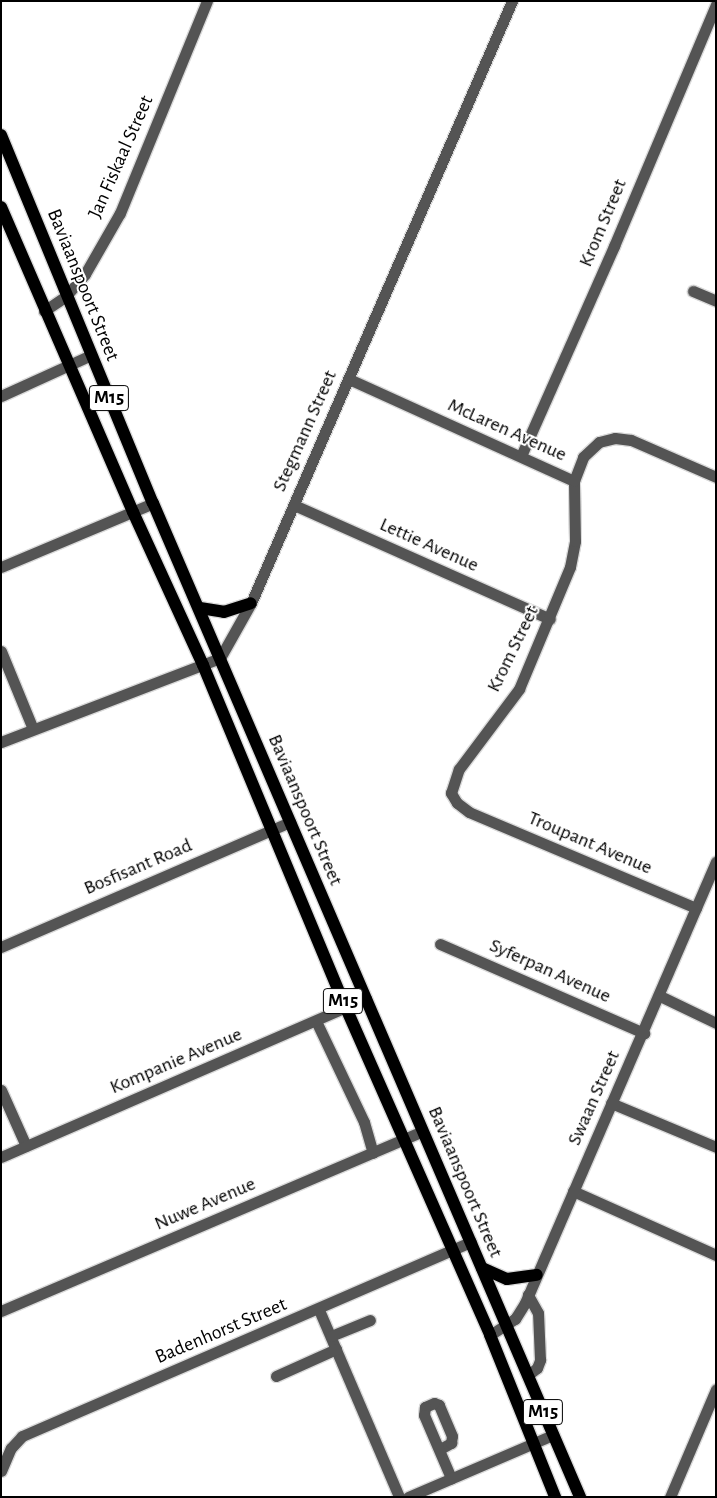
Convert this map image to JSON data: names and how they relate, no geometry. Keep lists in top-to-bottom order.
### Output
{
  "streets": {
    "main road": ["Baviaanspoort Street", "M15"],
    "street": [
      "Jan Fiskaal Street",
      "Krom Street",
      "McLaren Avenue",
      "Stegmann Street",
      "Lettie Avenue",
      "Troupant Avenue",
      "Bosfisant Road",
      "Syferpan Avenue",
      "Kompanie Avenue",
      "Swaan Street",
      "Nuwe Avenue",
      "Badenhorst Street"
    ]
  },
  "crossings": [
    ["Jan Fiskaal Street", "Baviaanspoort Street"],
    ["Krom Street", "McLaren Avenue"],
    ["Krom Street", "Lettie Avenue"],
    ["Krom Street", "Troupant Avenue"],
    ["Baviaanspoort Street", "Stegmann Street"],
    ["Baviaanspoort Street", "Bosfisant Road"],
    ["Baviaanspoort Street", "Kompanie Avenue"],
    ["Baviaanspoort Street", "Swaan Street"],
    ["Baviaanspoort Street", "Nuwe Avenue"],
    ["Baviaanspoort Street", "Badenhorst Street"],
    ["McLaren Avenue", "Stegmann Street"],
    ["Stegmann Street", "Lettie Avenue"],
    ["Troupant Avenue", "Swaan Street"],
    ["Syferpan Avenue", "Swaan Street"]
  ]
}
